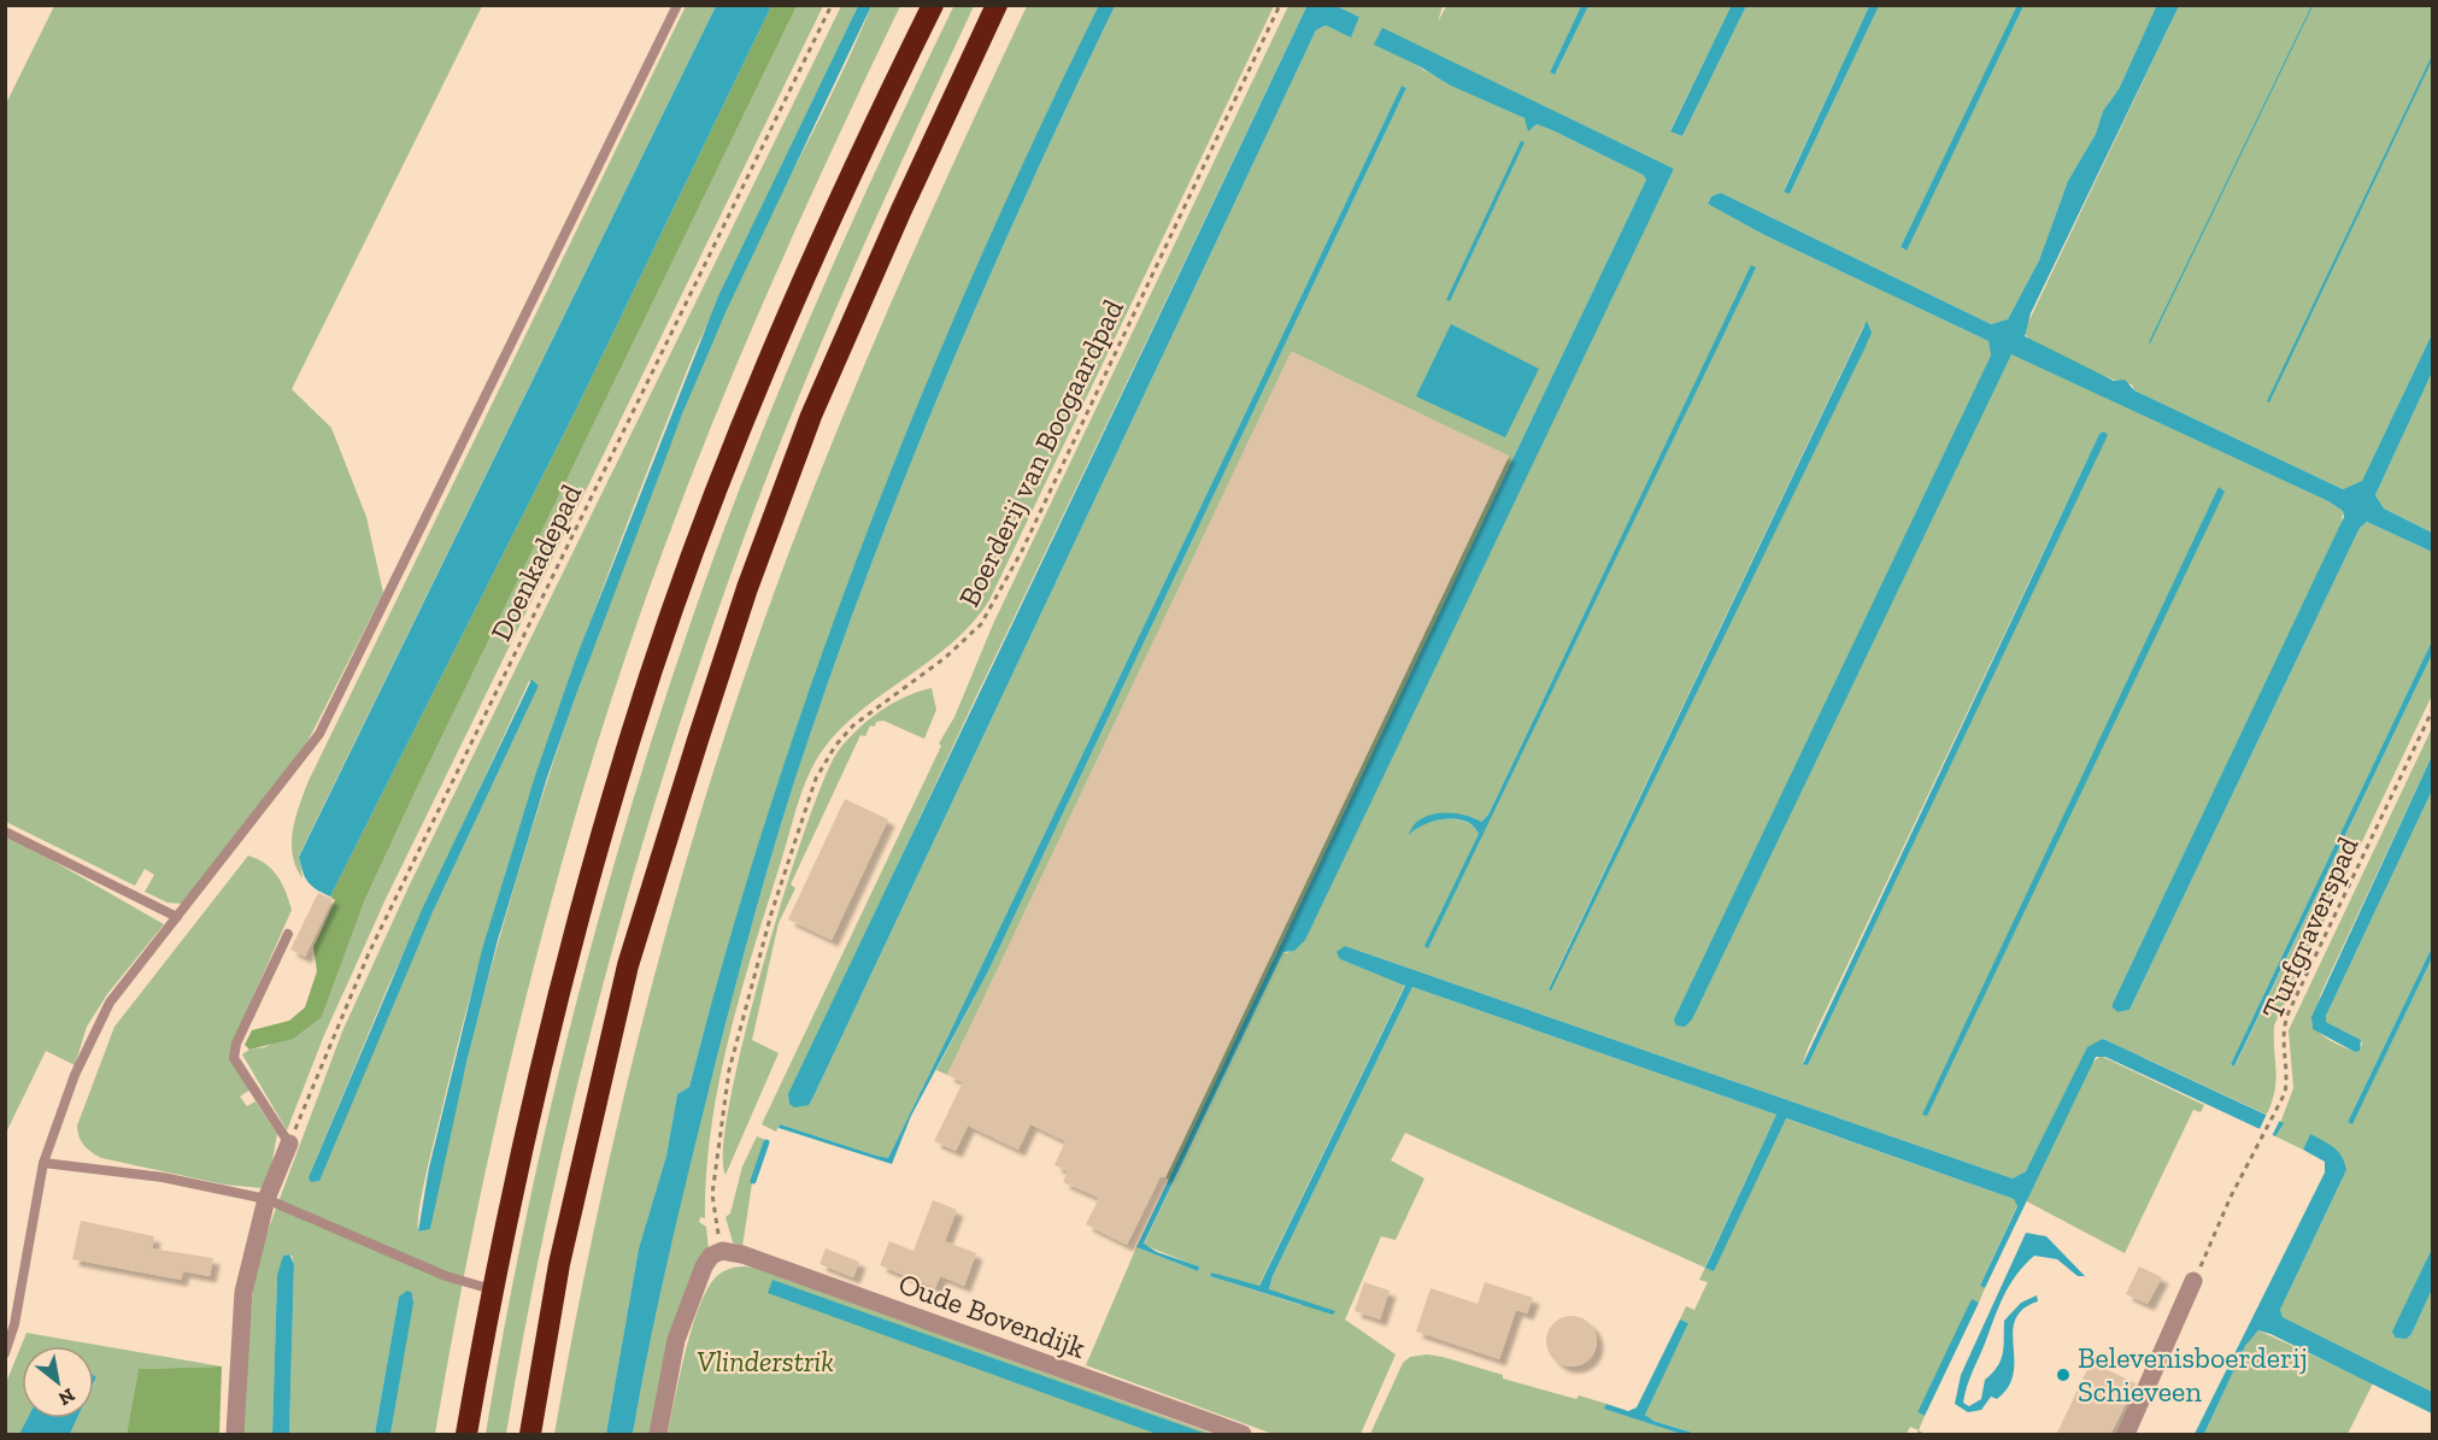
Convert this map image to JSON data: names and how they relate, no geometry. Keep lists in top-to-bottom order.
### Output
{
  "streets": {
    "street": ["Oude Bovendijk"],
    "path": ["Boerderij van Boogaardpad", "Doenkadepad", "Turfgraverspad"]
  },
  "crossings": [
    ["Boerderij van Boogaardpad", "Oude Bovendijk"]
  ],
  "parks": ["Vlinderstrik"],
  "places": ["Belevenisboerderij Schieveen"],
  "north": "bottom right"
}
